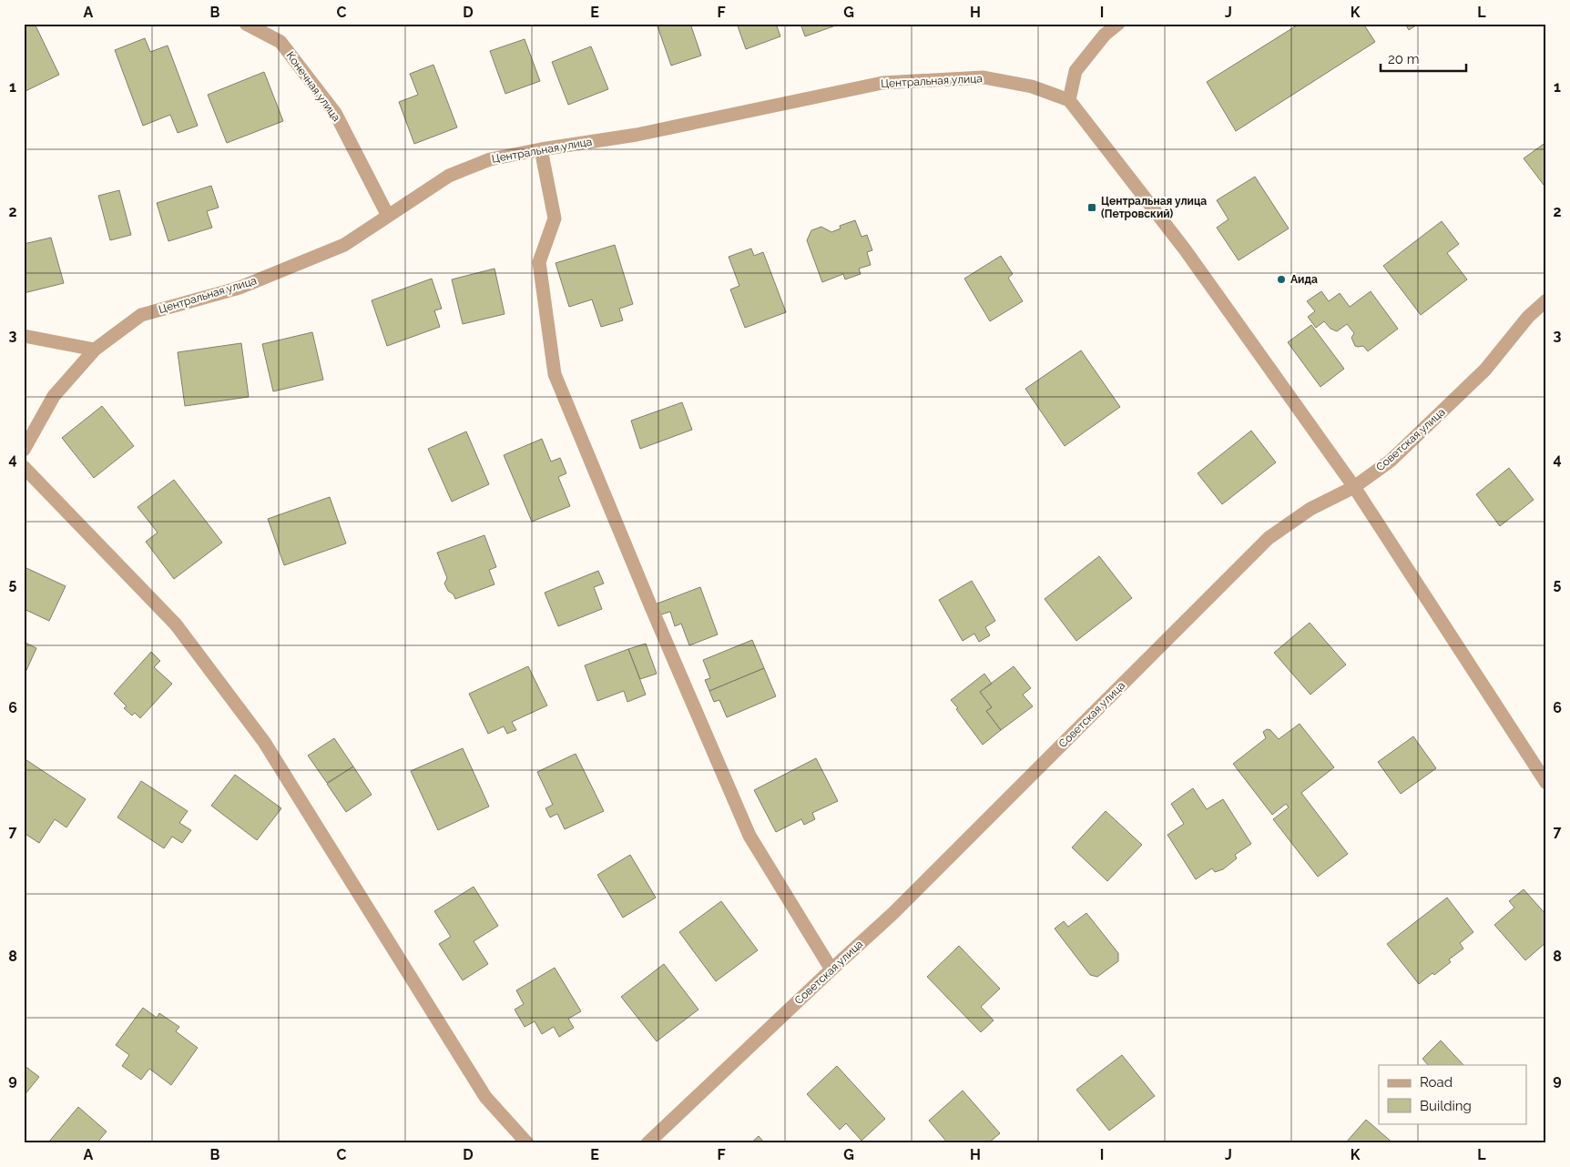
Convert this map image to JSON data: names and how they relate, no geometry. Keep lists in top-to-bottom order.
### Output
{
  "streets": {
    "street": ["Центральная улица", "Конечная улица", "Советская улица"]
  },
  "crossings": [
    ["Центральная улица", "Конечная улица"]
  ],
  "places": {
    "transit": ["Центральная улица (Петровский)"],
    "other": ["Аида"]
  },
  "legend": ["Road", "Building"],
  "scale_bar": "20 m",
  "grid": {
    "columns": [
      "A",
      "B",
      "C",
      "D",
      "E",
      "F",
      "G",
      "H",
      "I",
      "J",
      "K",
      "L"
    ],
    "rows": [
      "1",
      "2",
      "3",
      "4",
      "5",
      "6",
      "7",
      "8",
      "9"
    ]
  }
}
